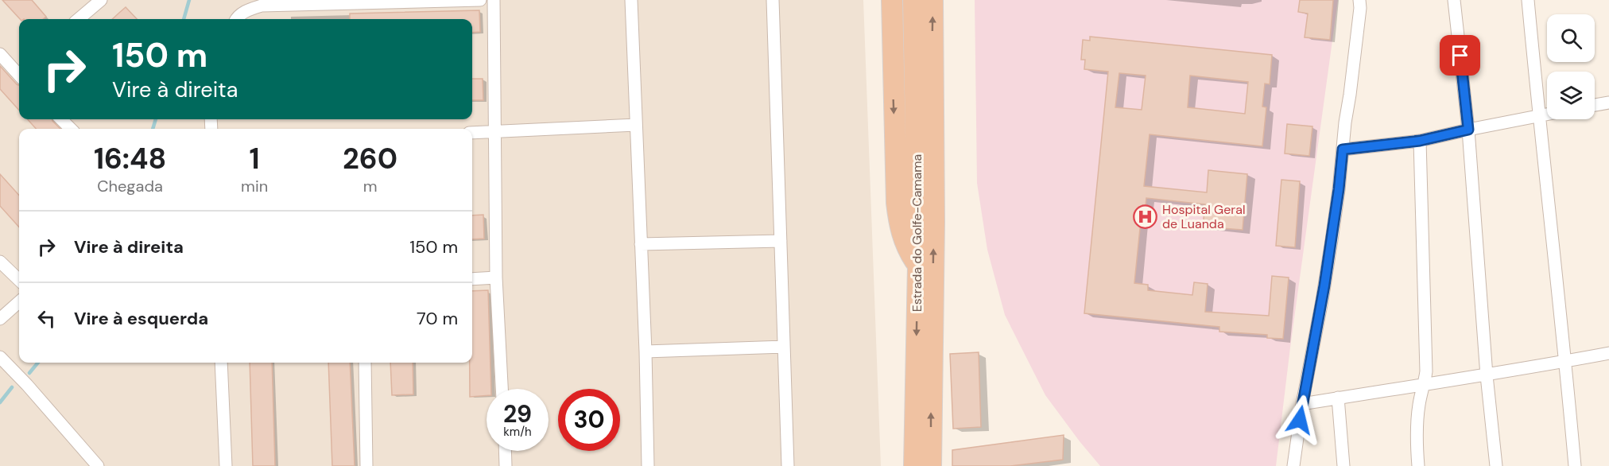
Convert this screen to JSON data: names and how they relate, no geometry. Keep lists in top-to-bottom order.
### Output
{
  "streets": {
    "highway": ["Estrada do Golfe-Camama"]
  },
  "places": {
    "hospital": ["Hospital Geral de Luanda"]
  },
  "page": {
    "turn": ["150 m", "Vire à direita"],
    "eta": [
      "16:48",
      "Chegada",
      "1",
      "min",
      "260",
      "m"
    ],
    "list": [
      {
        "name": "Vire à direita",
        "value": "150 m"
      },
      {
        "name": "Vire à esquerda",
        "value": "70 m"
      }
    ],
    "speed": "29 km/h",
    "limit": "30"
  }
}
